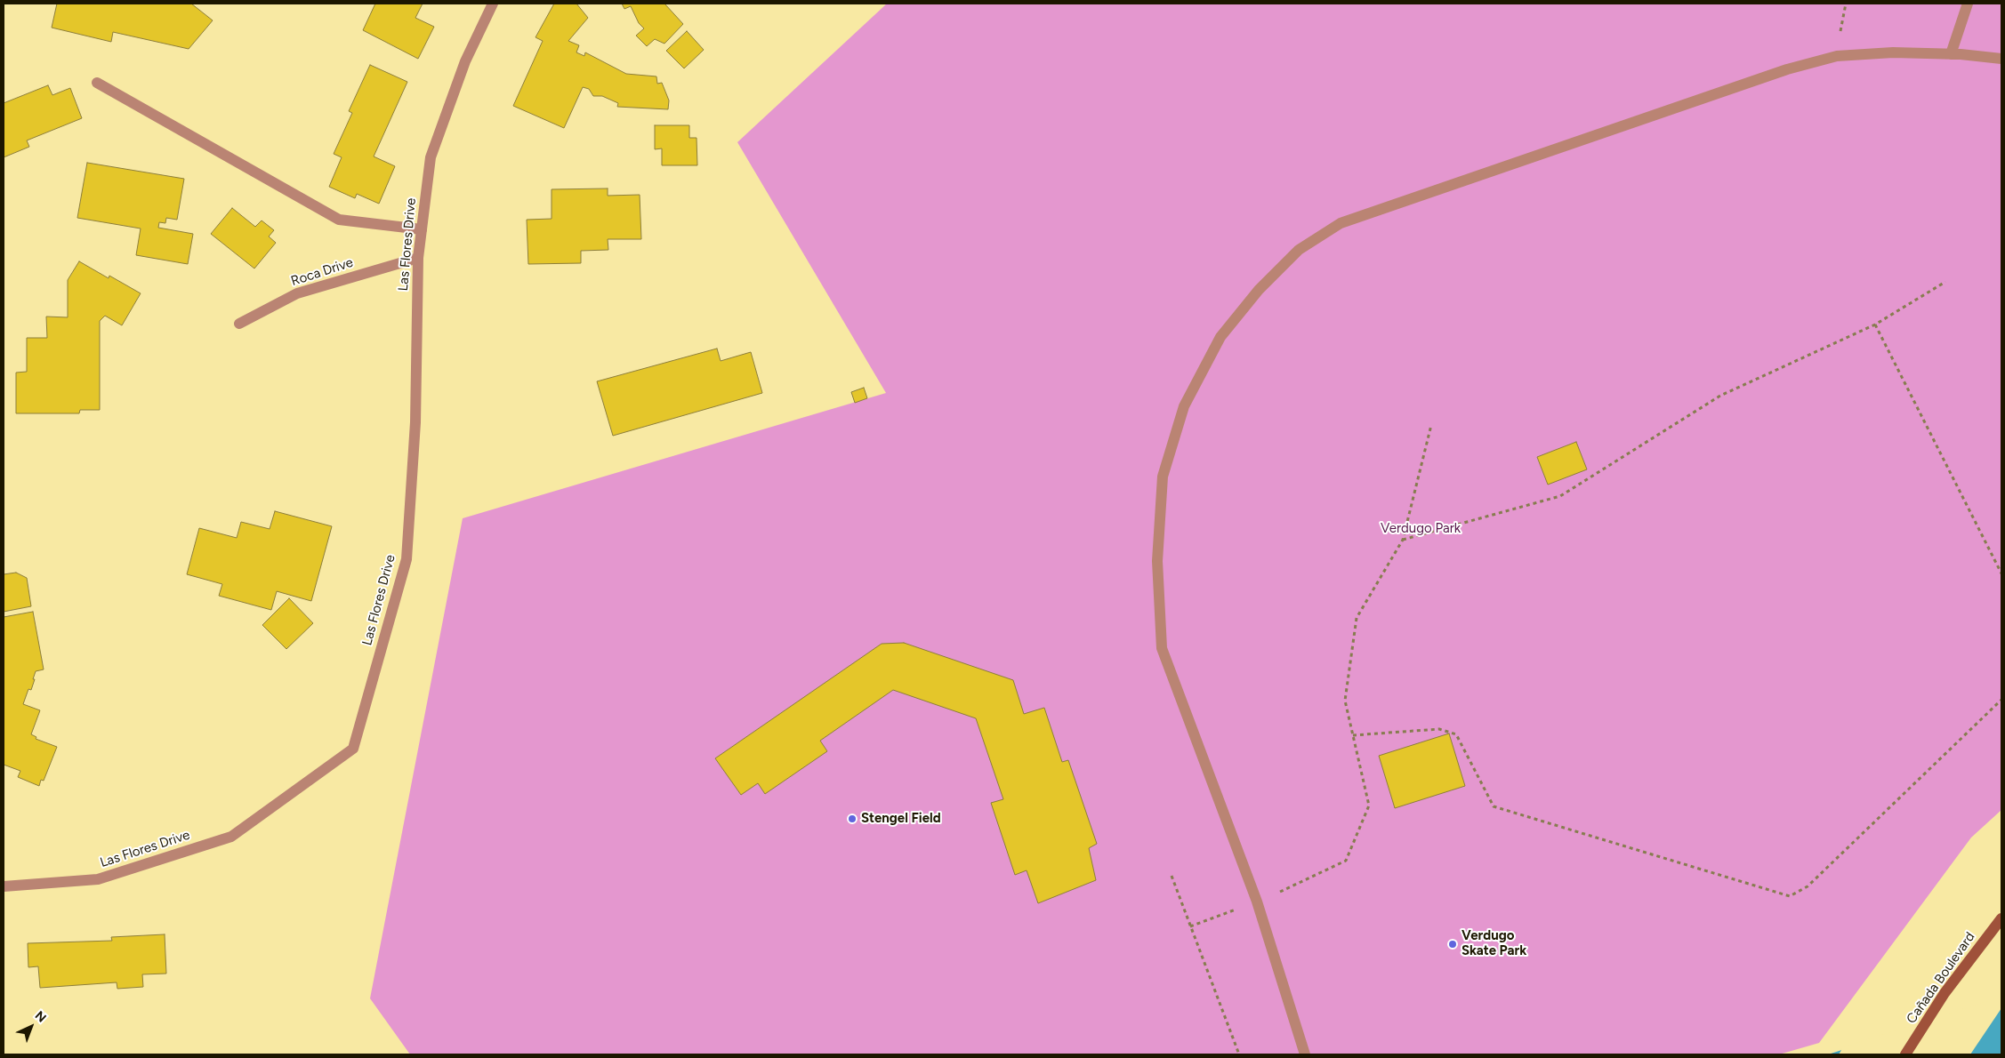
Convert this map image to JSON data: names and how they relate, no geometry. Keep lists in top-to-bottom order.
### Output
{
  "streets": {
    "main road": ["Cañada Boulevard"],
    "street": ["Las Flores Drive", "Roca Drive"]
  },
  "crossings": [
    ["Las Flores Drive", "Roca Drive"]
  ],
  "parks": ["Verdugo Park"],
  "places": ["Stengel Field", "Verdugo Skate Park"],
  "north": "top right"
}
